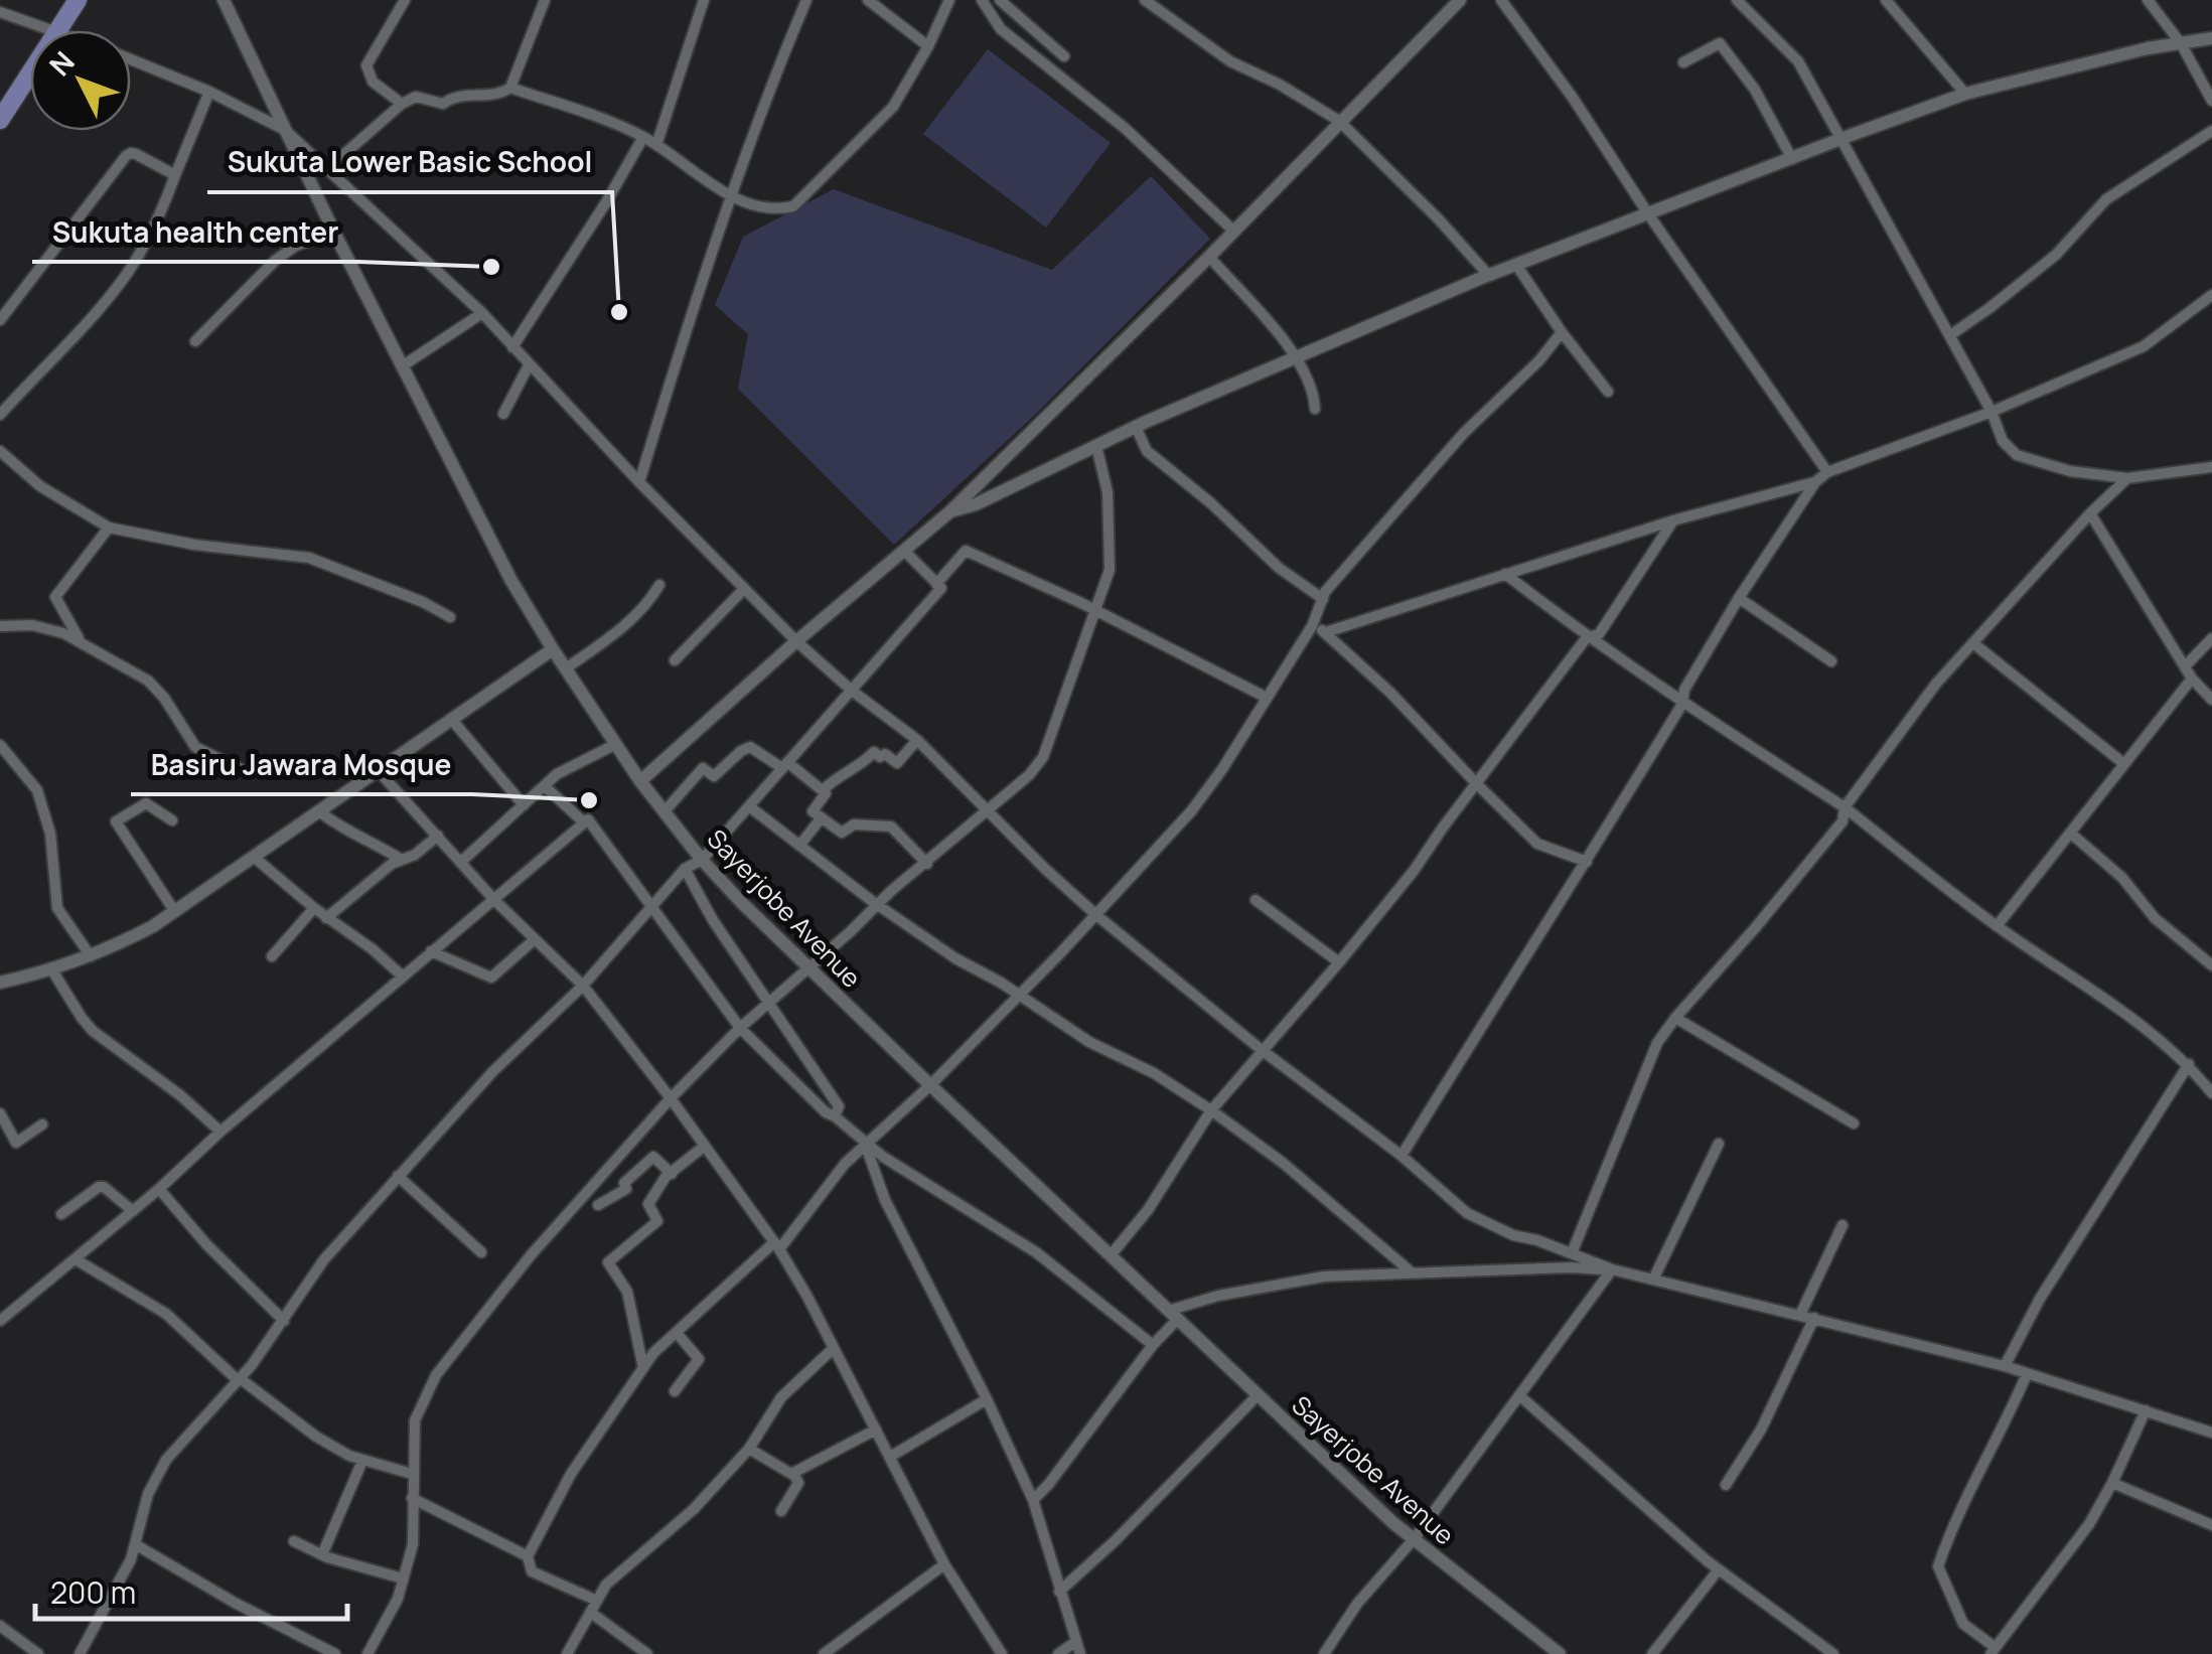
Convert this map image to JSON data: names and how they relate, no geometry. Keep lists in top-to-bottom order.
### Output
{
  "streets": {
    "street": ["Sayerjobe Avenue"]
  },
  "places": ["Sukuta health center", "Sukuta Lower Basic School", "Basiru Jawara Mosque"],
  "scale_bar": "200 m",
  "north": "top left"
}
